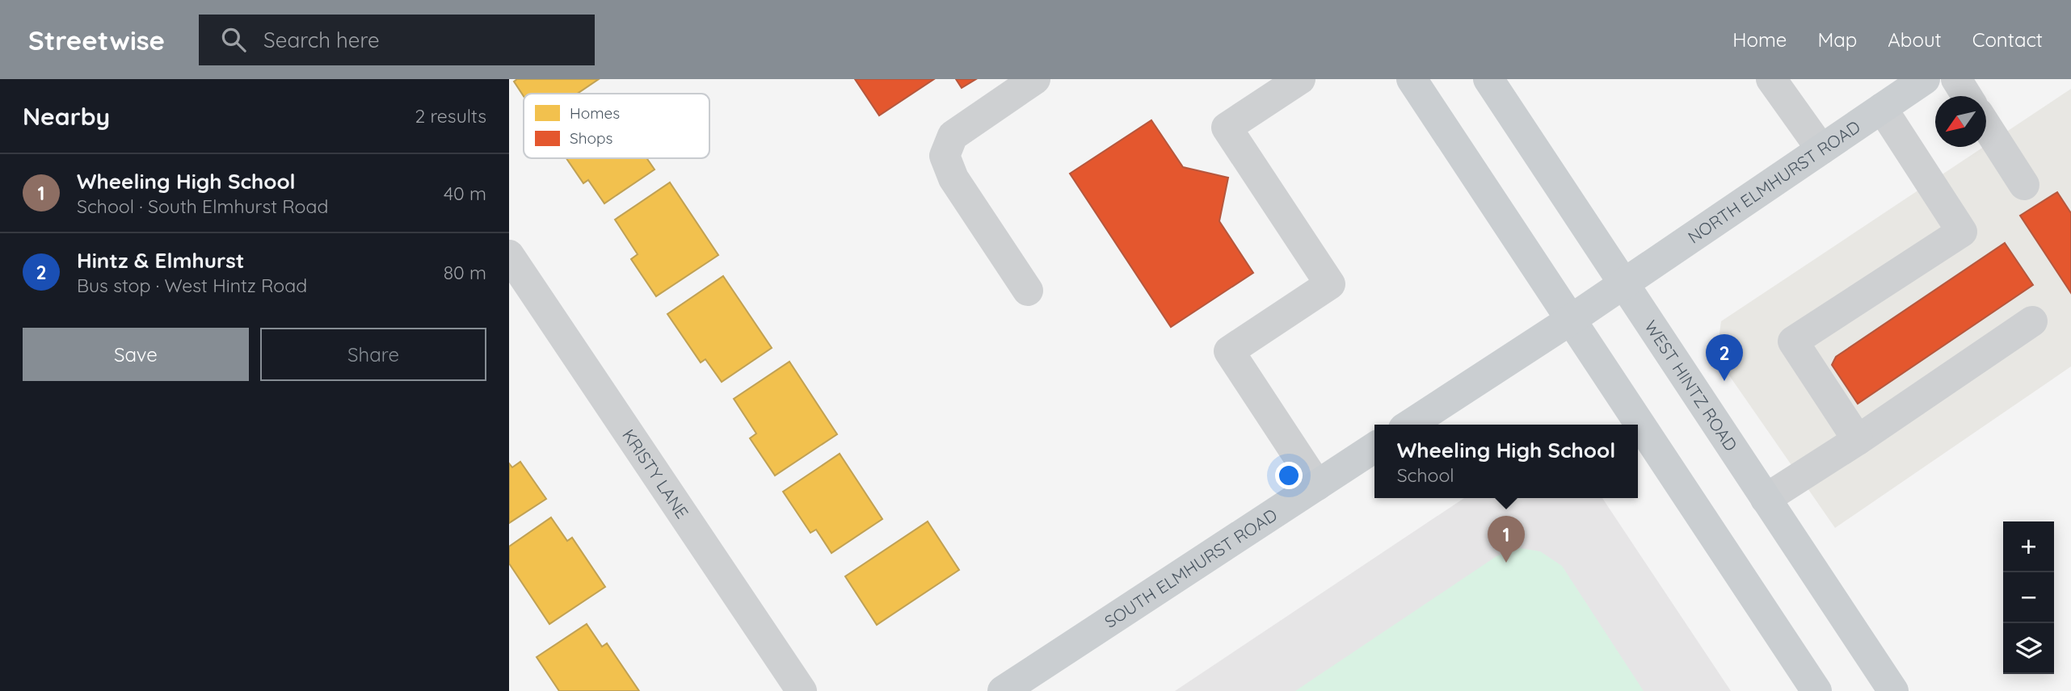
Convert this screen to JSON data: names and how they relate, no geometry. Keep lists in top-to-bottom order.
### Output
{
  "streets": {
    "main road": ["NORTH ELMHURST ROAD", "WEST HINTZ ROAD", "SOUTH ELMHURST ROAD"],
    "street": ["KRISTY LANE"]
  },
  "crossings": [
    ["NORTH ELMHURST ROAD", "WEST HINTZ ROAD"]
  ],
  "legend": ["Homes", "Shops"],
  "north": "bottom left",
  "page": {
    "header": "Streetwise",
    "search": "Search here",
    "nav": [
      "Home",
      "Map",
      "About",
      "Contact"
    ],
    "heading": ["Nearby", "2 results"],
    "list": [
      {
        "mark": "1",
        "name": "Wheeling High School",
        "note": "School · South Elmhurst Road",
        "value": "40 m"
      },
      {
        "mark": "2",
        "name": "Hintz & Elmhurst",
        "note": "Bus stop · West Hintz Road",
        "value": "80 m"
      }
    ],
    "buttons": ["Save", "Share"],
    "pins": ["2", "1"],
    "popup": ["Wheeling High School", "School"],
    "map_buttons": ["+", "−"]
  }
}
